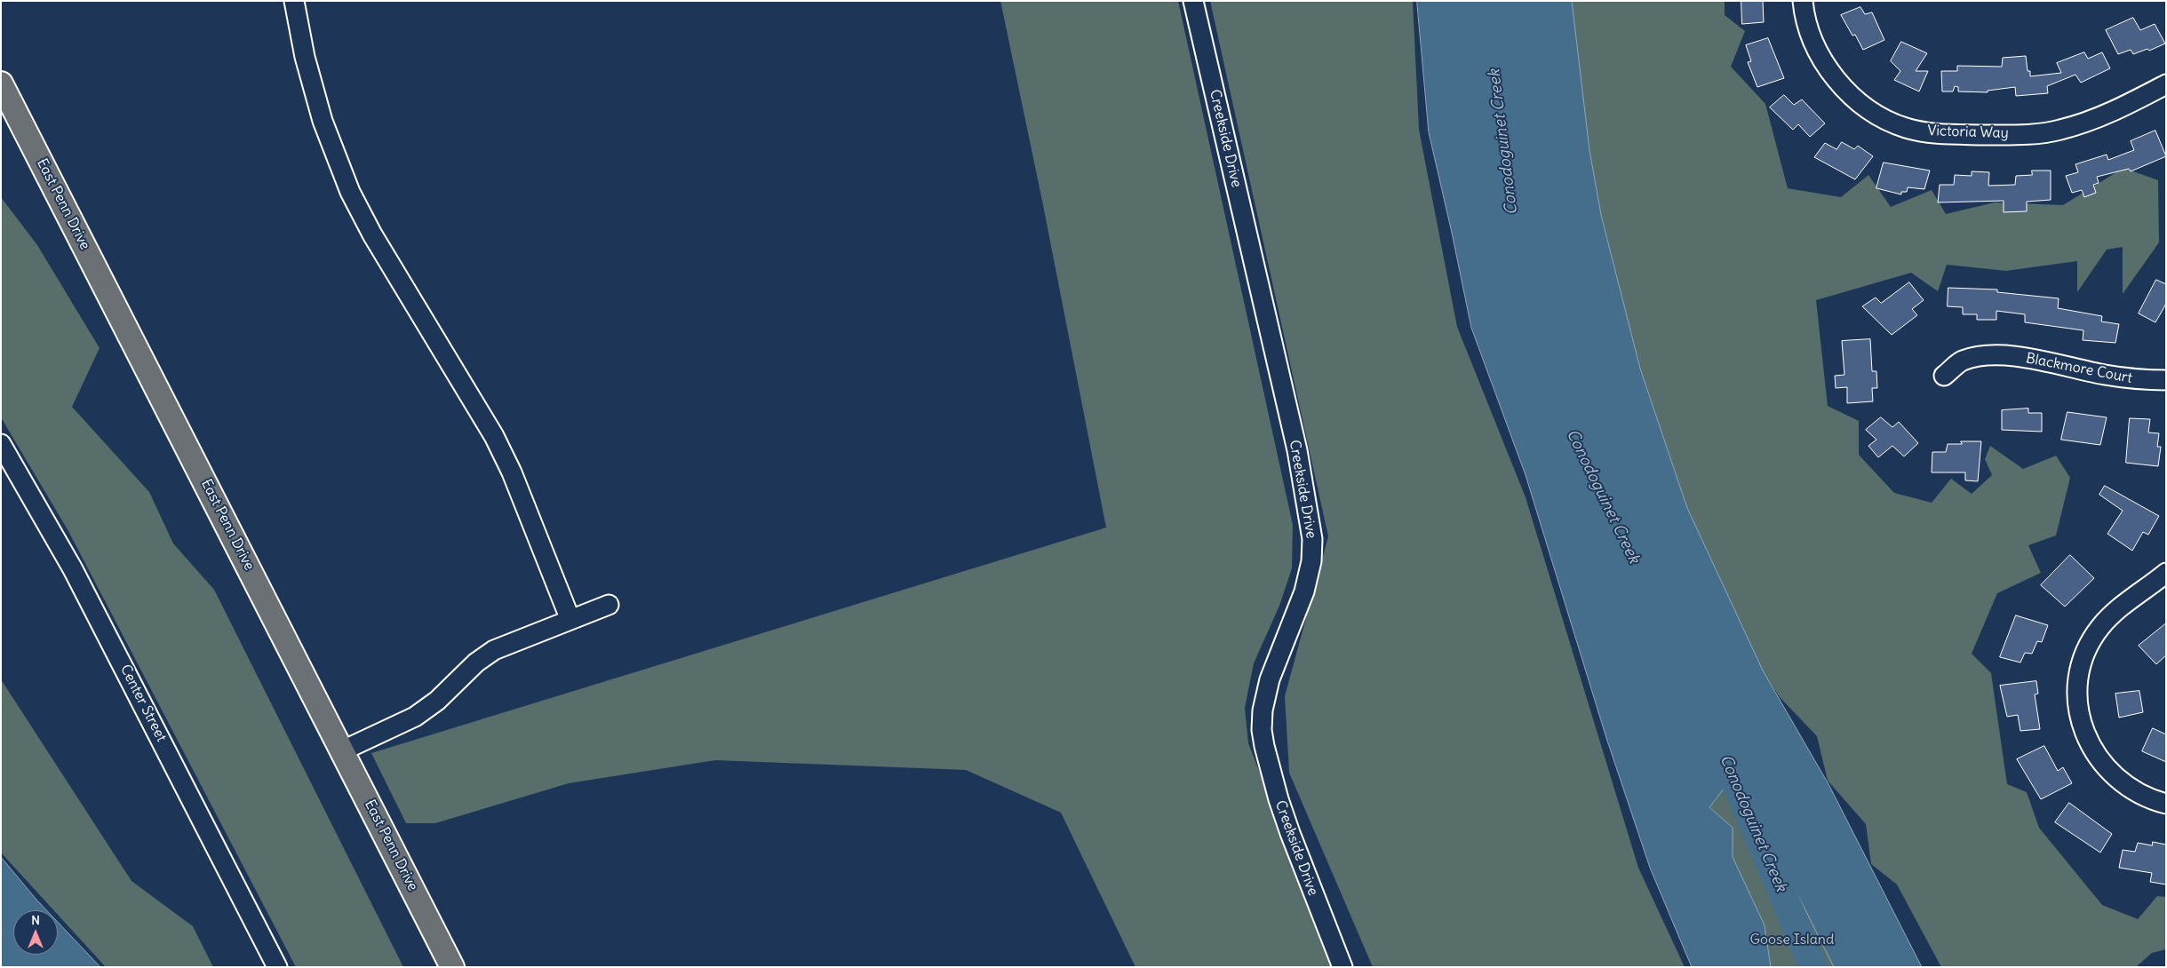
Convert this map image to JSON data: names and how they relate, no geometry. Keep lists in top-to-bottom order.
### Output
{
  "streets": {
    "main road": ["East Penn Drive"],
    "street": [
      "Victoria Way",
      "Creekside Drive",
      "Blackmore Court",
      "Center Street"
    ]
  },
  "water": ["Conodoguinet Creek"],
  "parks": ["Goose Island"],
  "north": "top"
}
